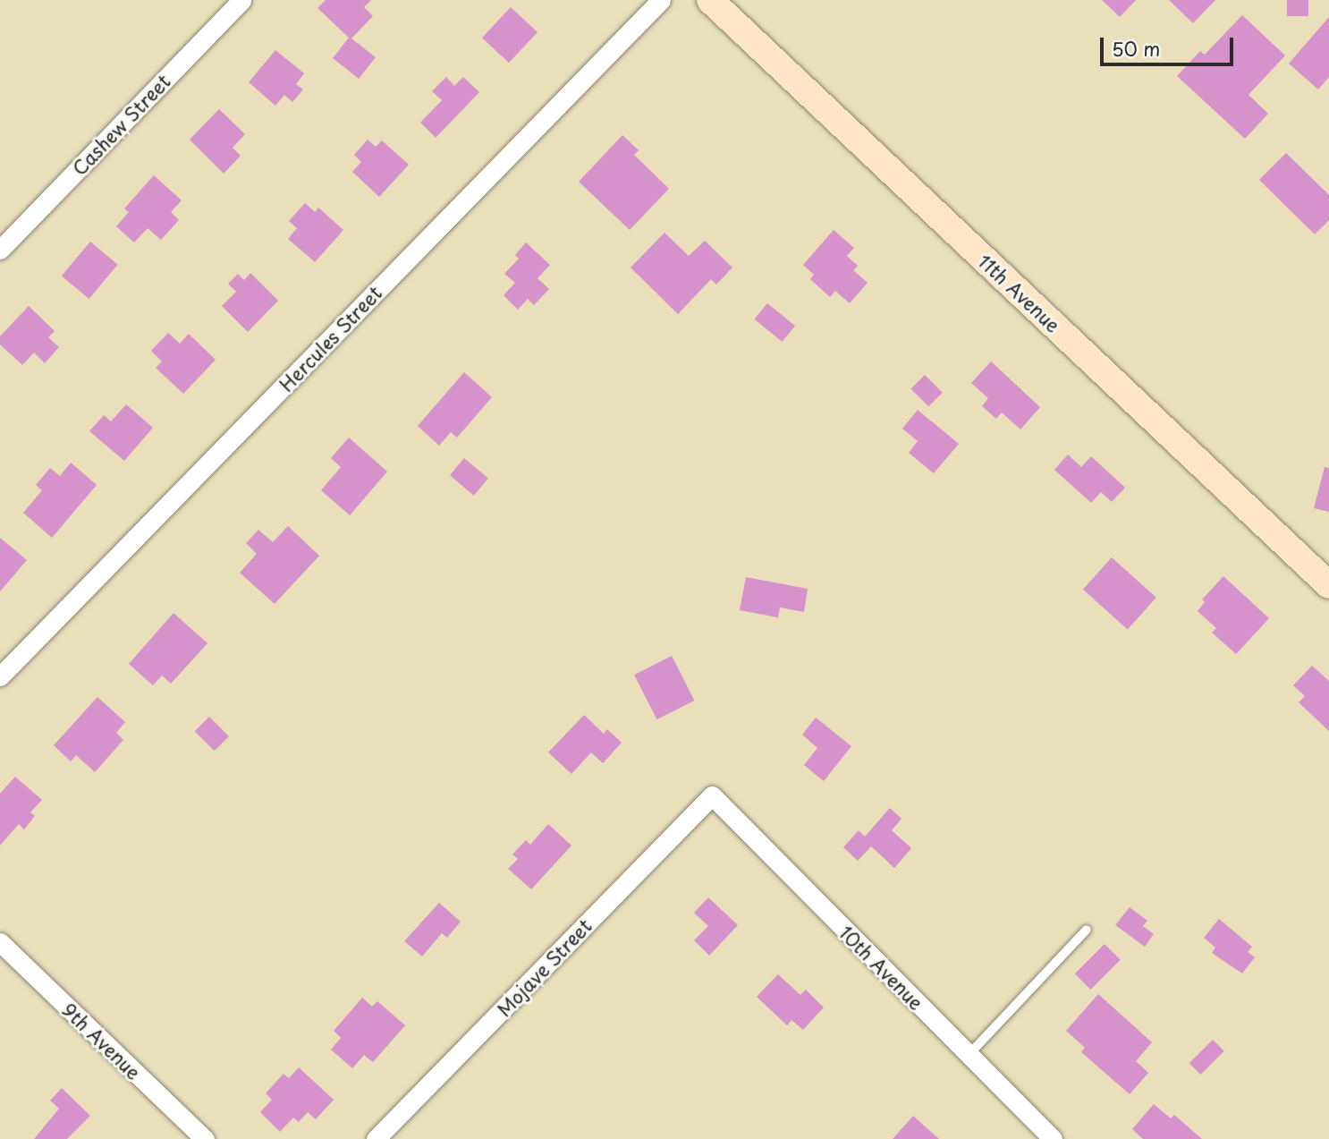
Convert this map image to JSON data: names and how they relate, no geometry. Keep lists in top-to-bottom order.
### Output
{
  "streets": {
    "main road": ["11th Avenue"],
    "street": [
      "Cashew Street",
      "Hercules Street",
      "Mojave Street",
      "10th Avenue",
      "9th Avenue"
    ]
  },
  "crossings": [
    ["Mojave Street", "10th Avenue"]
  ],
  "scale_bar": "50 m"
}
